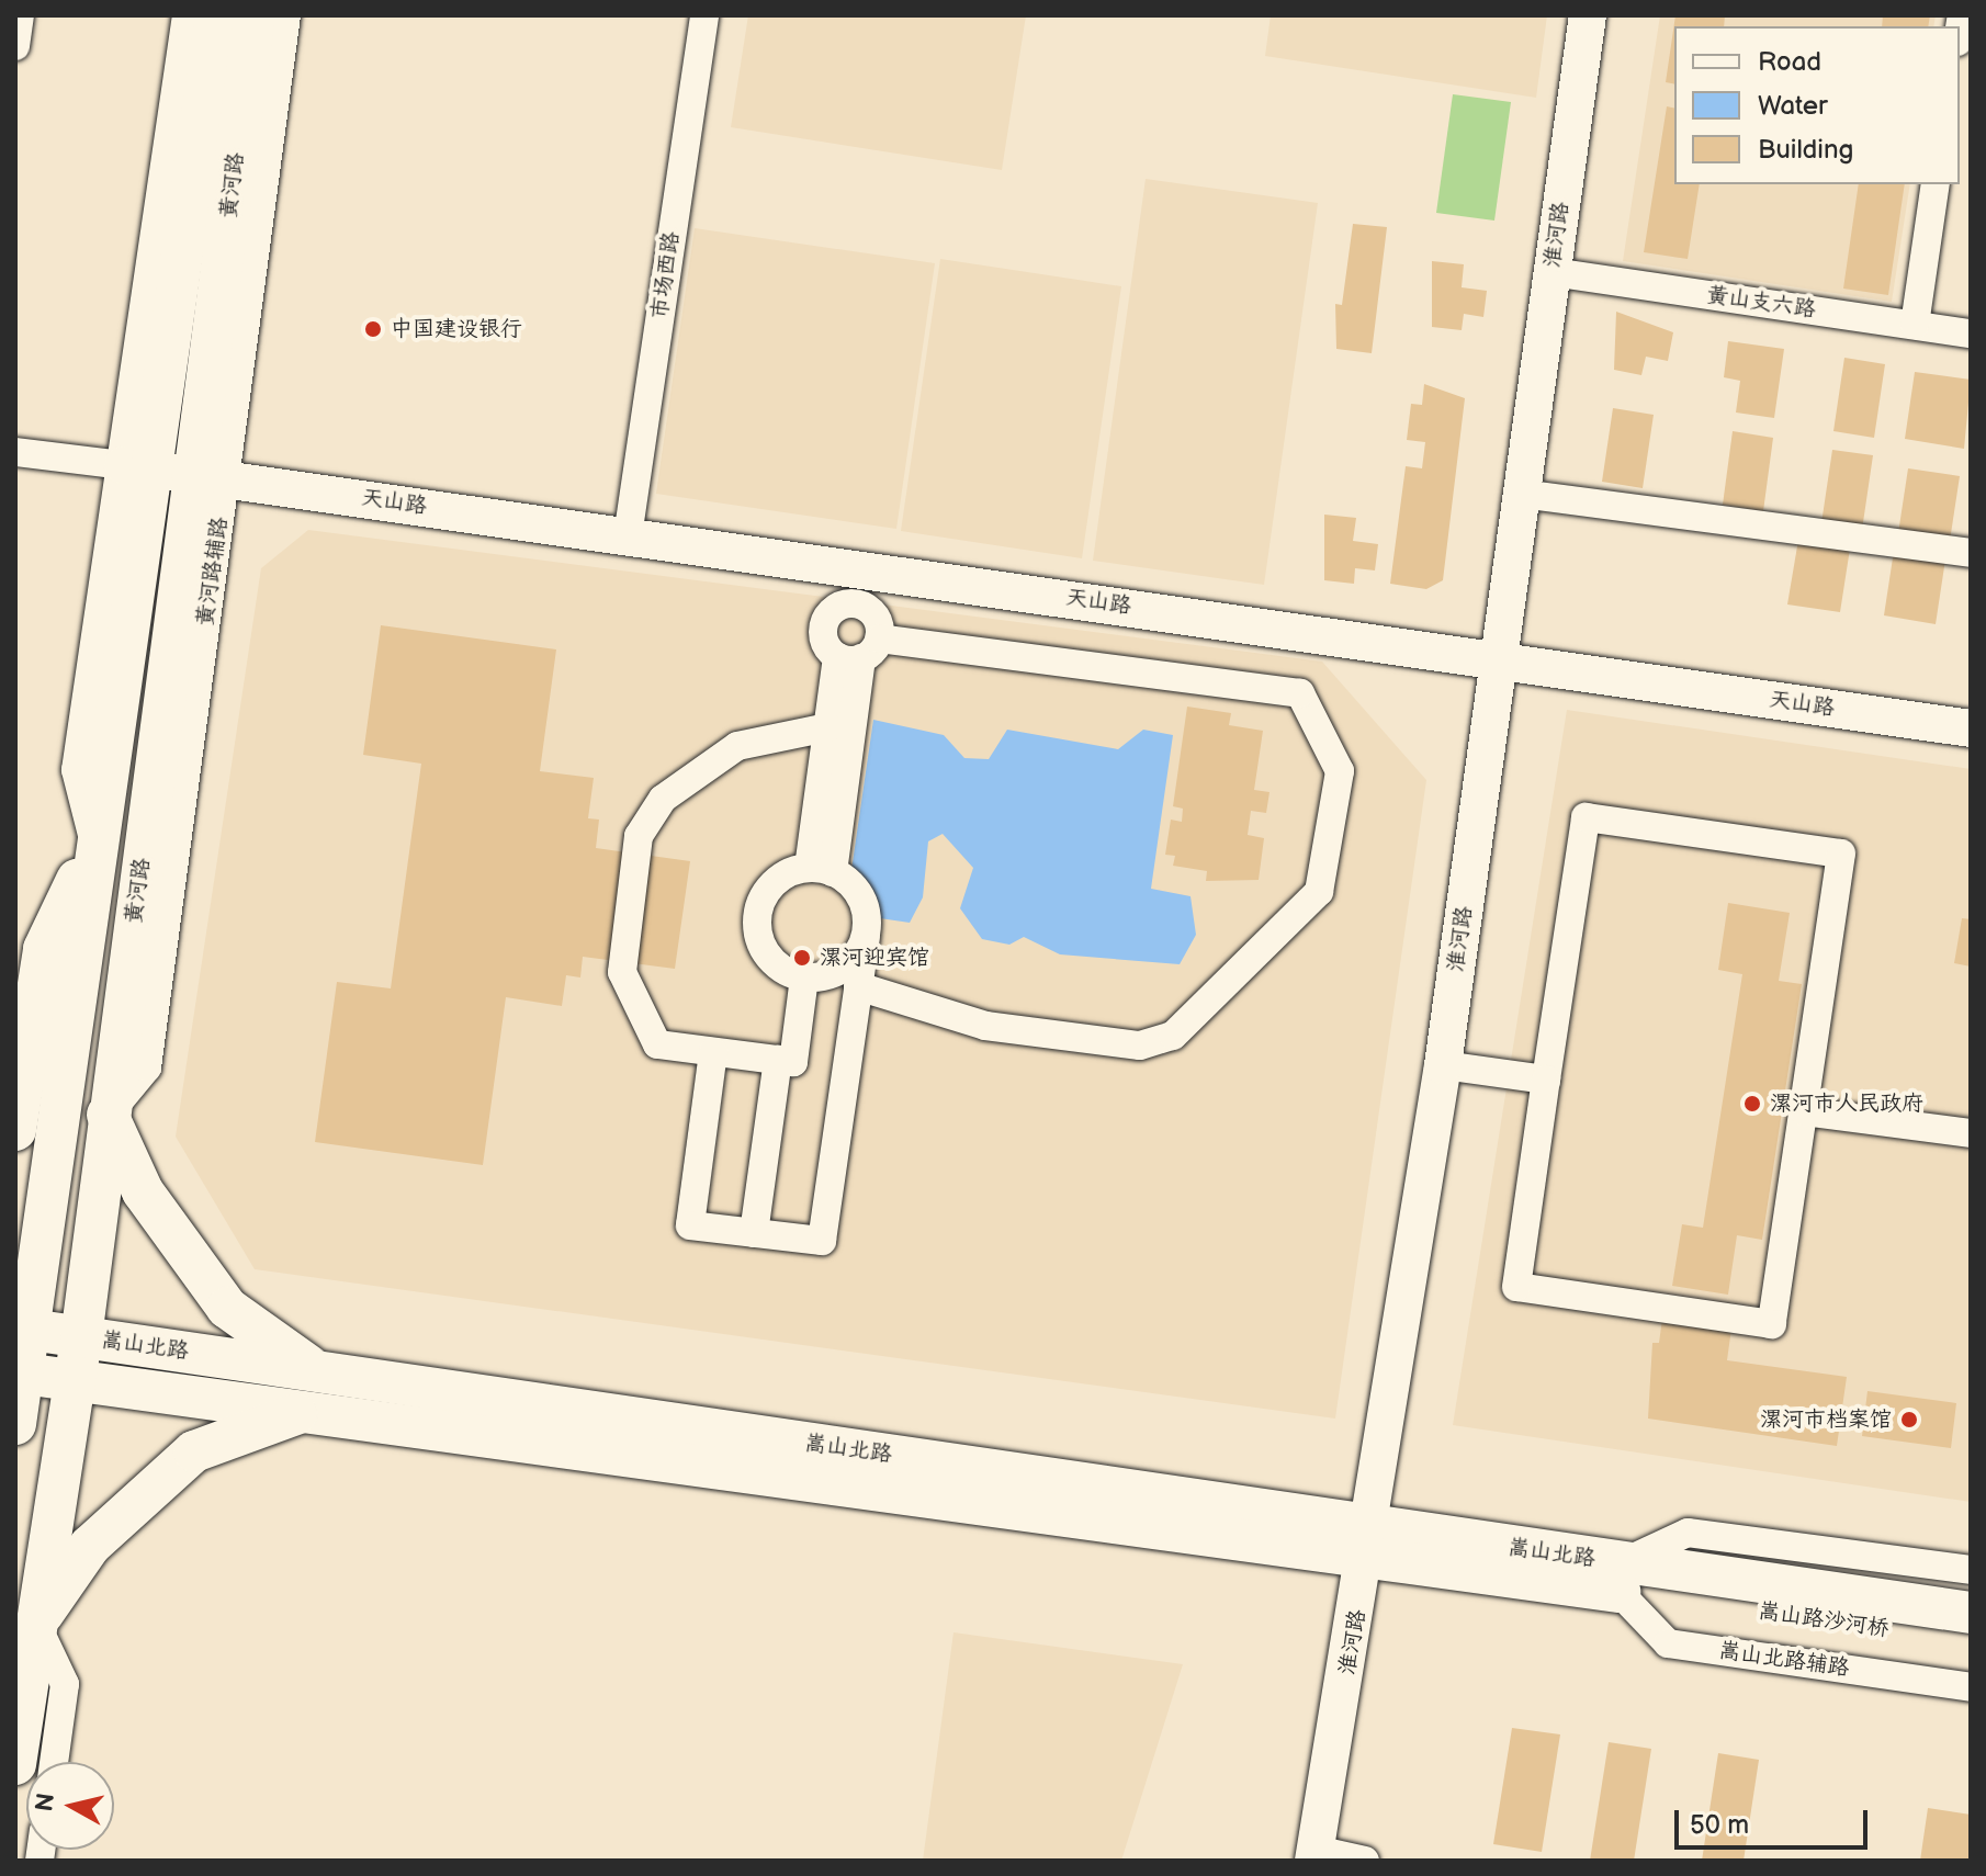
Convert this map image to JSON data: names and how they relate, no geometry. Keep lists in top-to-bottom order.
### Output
{
  "streets": {
    "main road": ["黄河路", "嵩山北路", "嵩山路沙河桥"],
    "street": [
      "淮河路",
      "市场西路",
      "黄山支六路",
      "天山路",
      "嵩山北路辅路"
    ]
  },
  "crossings": [
    ["黄河路", "天山路"],
    ["黄河路", "嵩山北路"],
    ["淮河路", "黄山支六路"],
    ["淮河路", "天山路"],
    ["淮河路", "嵩山北路"],
    ["市场西路", "天山路"],
    ["嵩山北路", "嵩山路沙河桥"],
    ["嵩山北路", "嵩山北路辅路"]
  ],
  "places": [
    "中国建设银行",
    "漯河迎宾馆",
    "漯河市人民政府",
    "漯河市档案馆"
  ],
  "legend": ["Road", "Water", "Building"],
  "scale_bar": "50 m",
  "north": "left"
}
